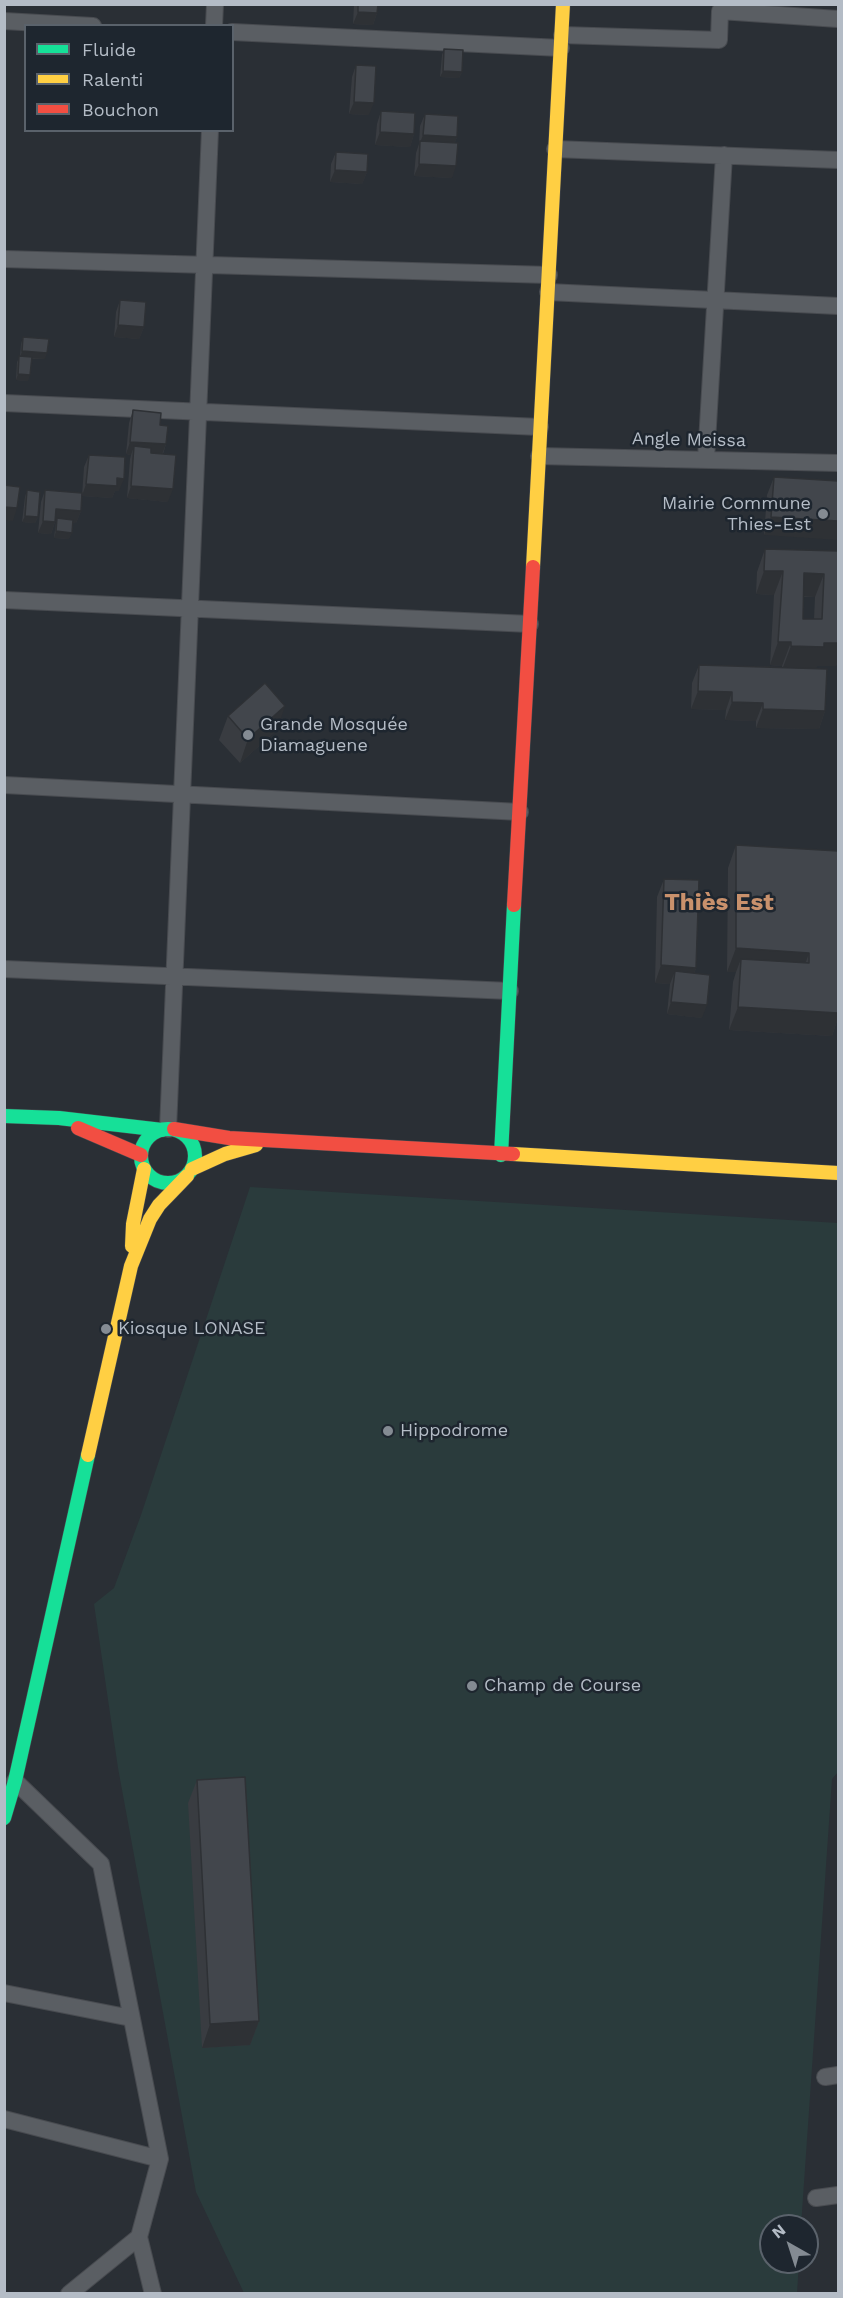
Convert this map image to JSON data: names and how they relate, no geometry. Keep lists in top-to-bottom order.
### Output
{
  "streets": {
    "street": ["Angle Meissa"]
  },
  "districts": ["Thiès Est"],
  "places": [
    "Mairie Commune Thies-Est",
    "Grande Mosquée Diamaguene",
    "Kiosque LONASE",
    "Hippodrome",
    "Champ de Course"
  ],
  "legend": ["Fluide", "Ralenti", "Bouchon"],
  "north": "top left"
}
